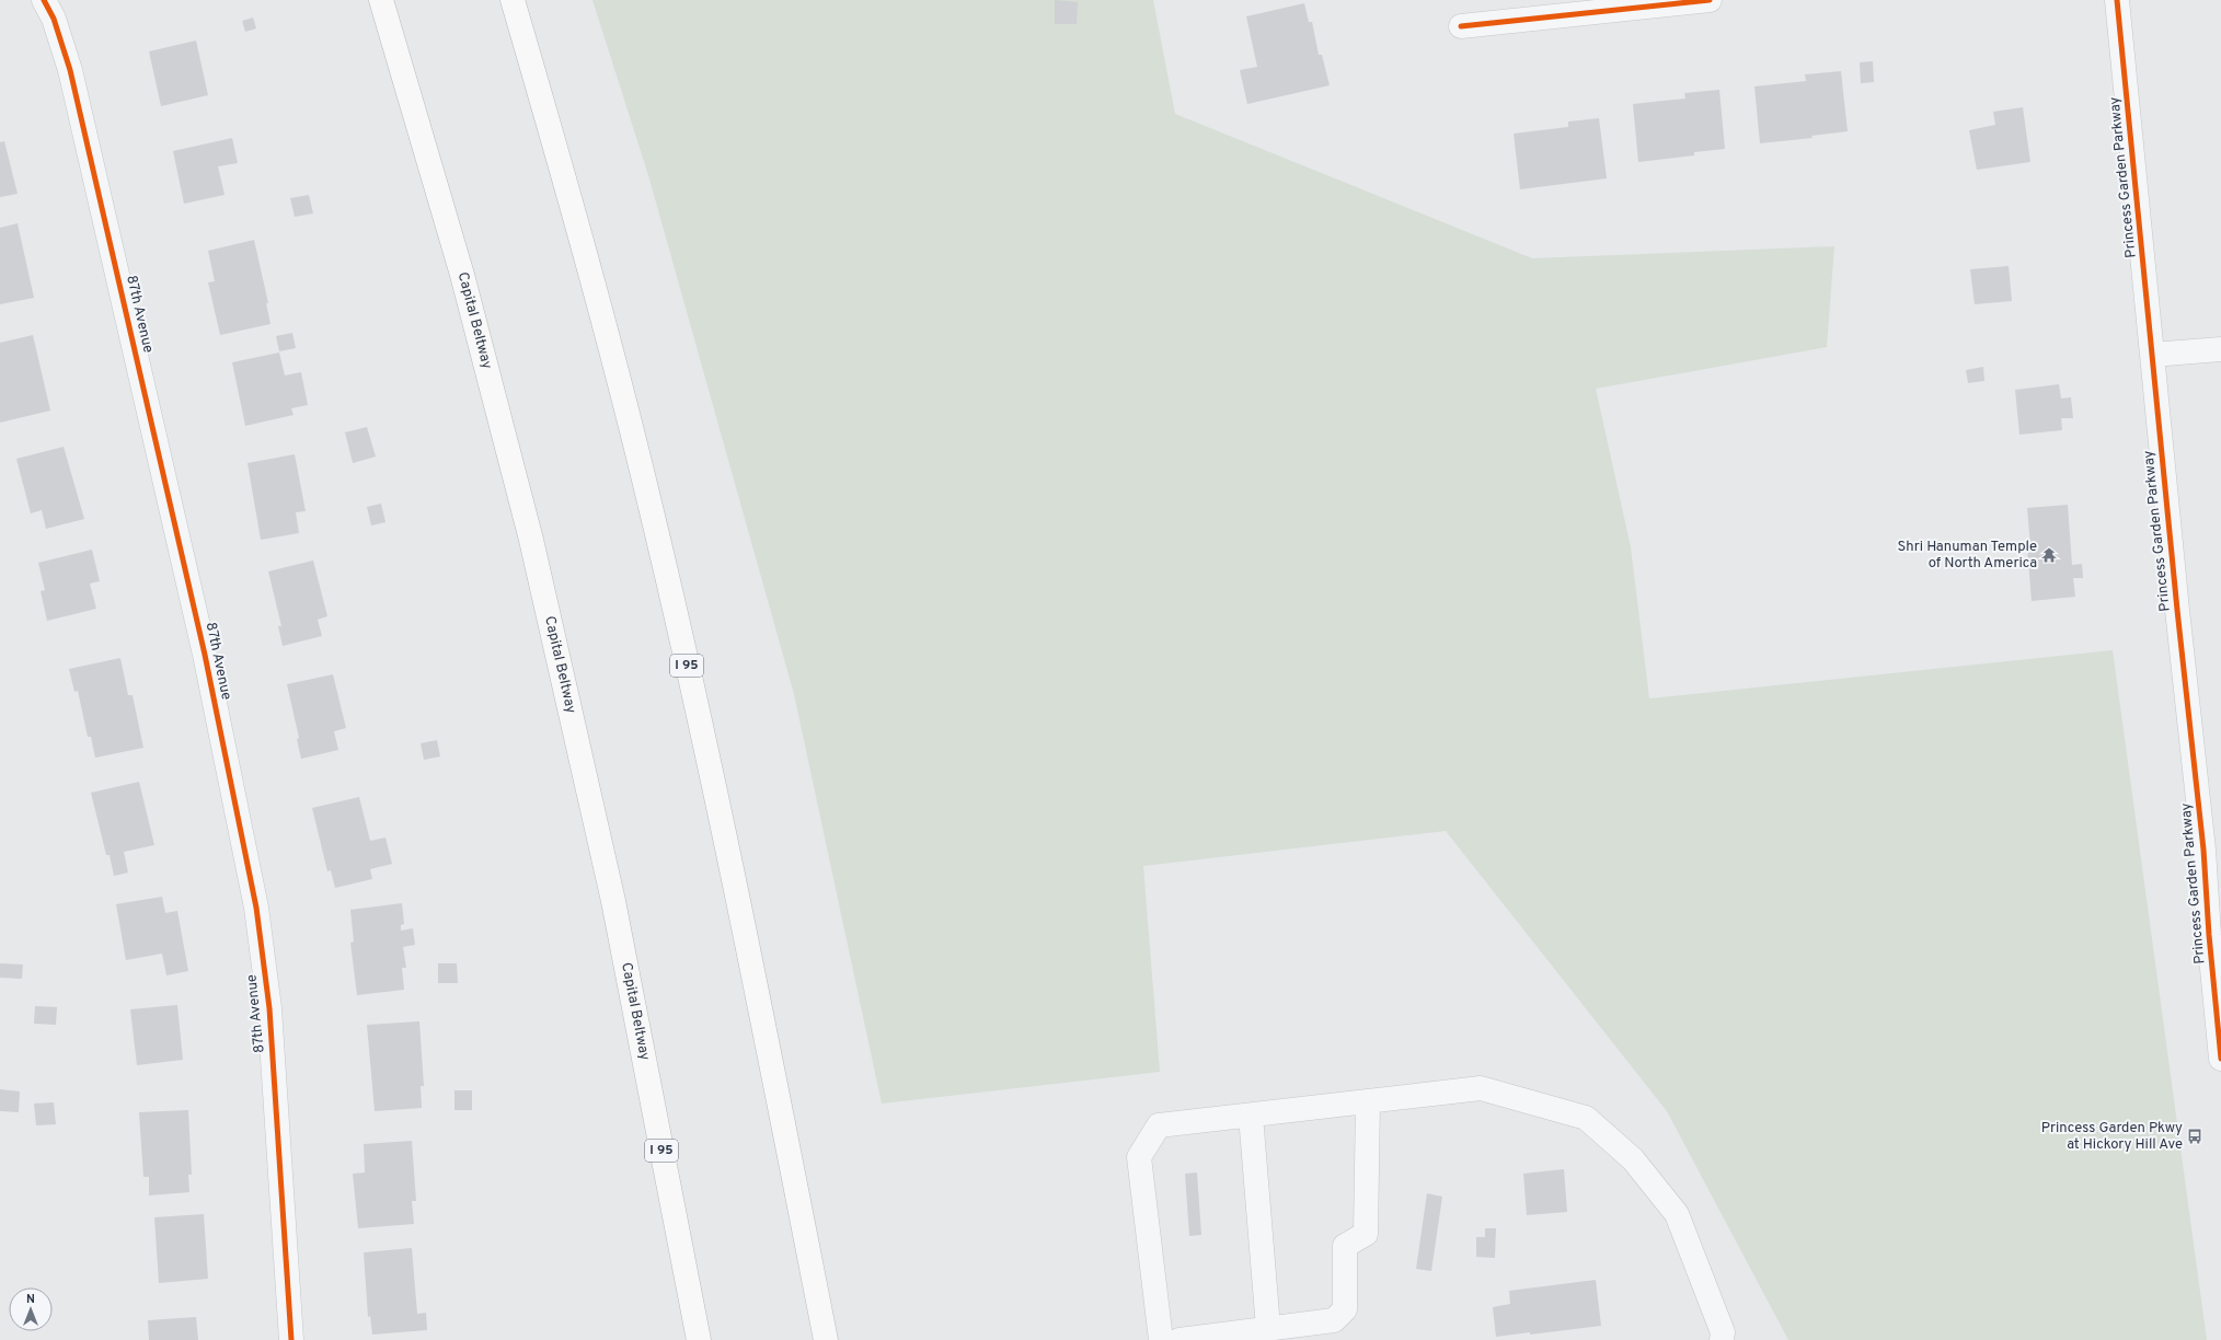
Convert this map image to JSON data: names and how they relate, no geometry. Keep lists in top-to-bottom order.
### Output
{
  "streets": {
    "highway": ["Capital Beltway", "I 95"],
    "street": ["Princess Garden Parkway", "87th Avenue"]
  },
  "places": {
    "temple": ["Shri Hanuman Temple of North America"],
    "bus stop": ["Princess Garden Pkwy at Hickory Hill Ave"]
  },
  "north": "top"
}
